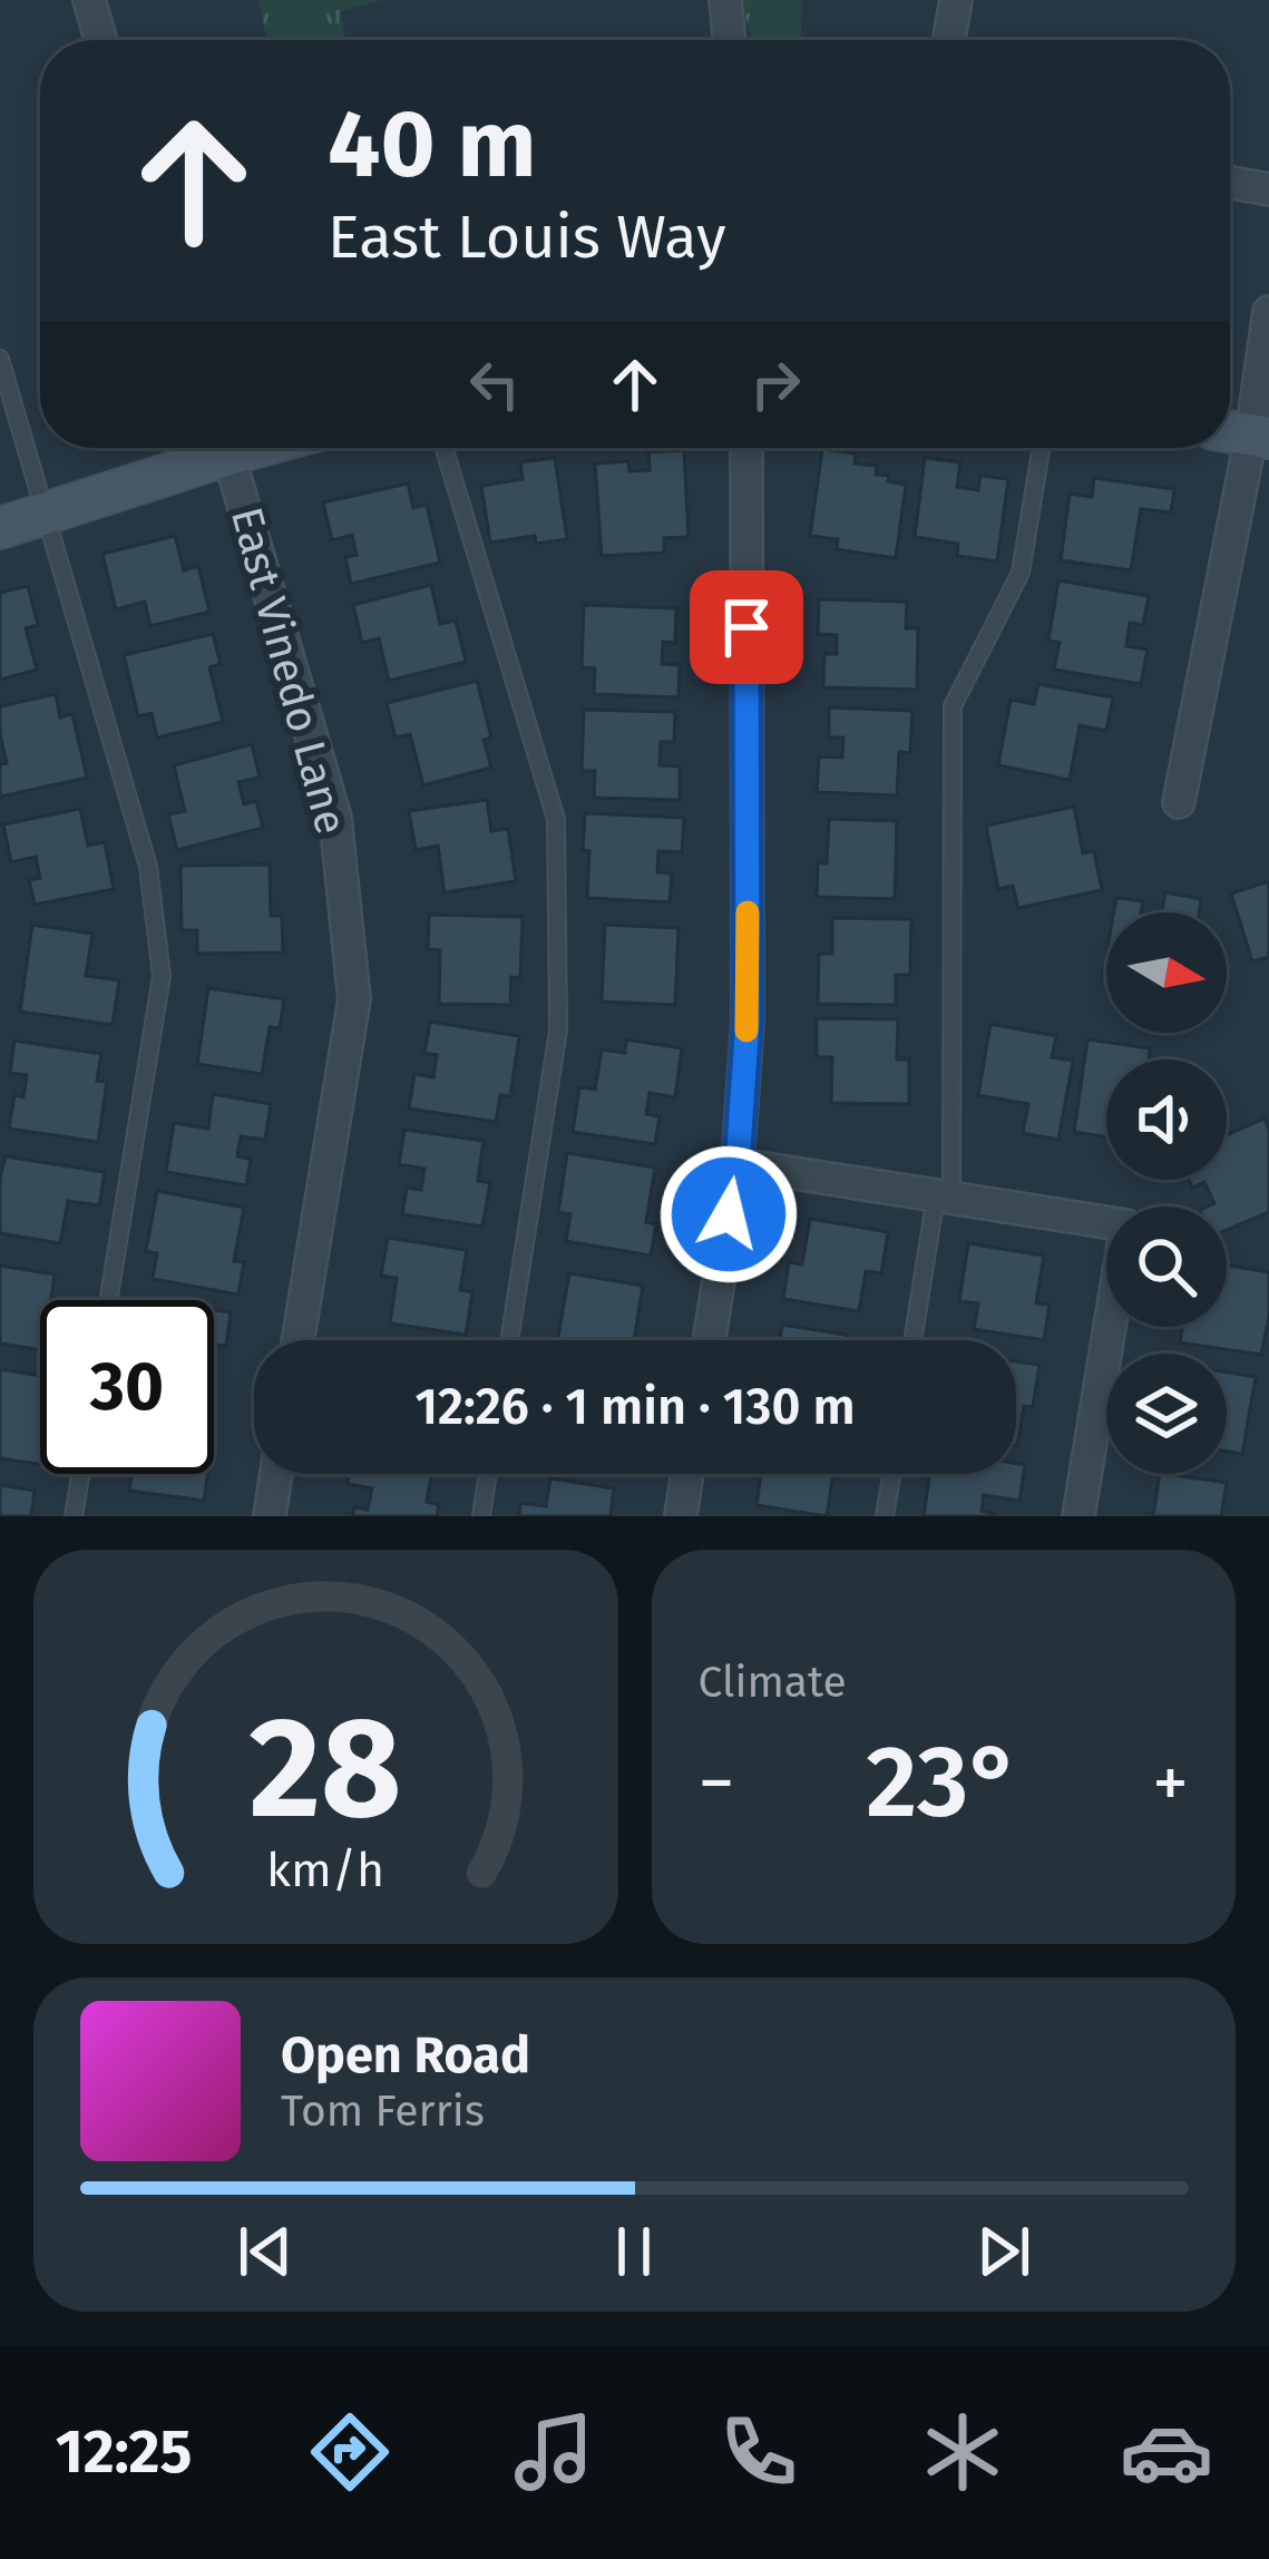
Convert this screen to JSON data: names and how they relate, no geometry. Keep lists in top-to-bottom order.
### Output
{
  "streets": {
    "street": ["East Vinedo Lane"]
  },
  "north": "right",
  "page": {
    "turn": ["40 m", "East Louis Way"],
    "limit": "30",
    "trip": "12:26 · 1 min · 130 m",
    "tile": "Climate",
    "heat": ["−", "23°", "+"],
    "song": ["Open Road", "Tom Ferris"],
    "tabs": "12:25",
    "gauge": ["28", "km/h"]
  }
}
